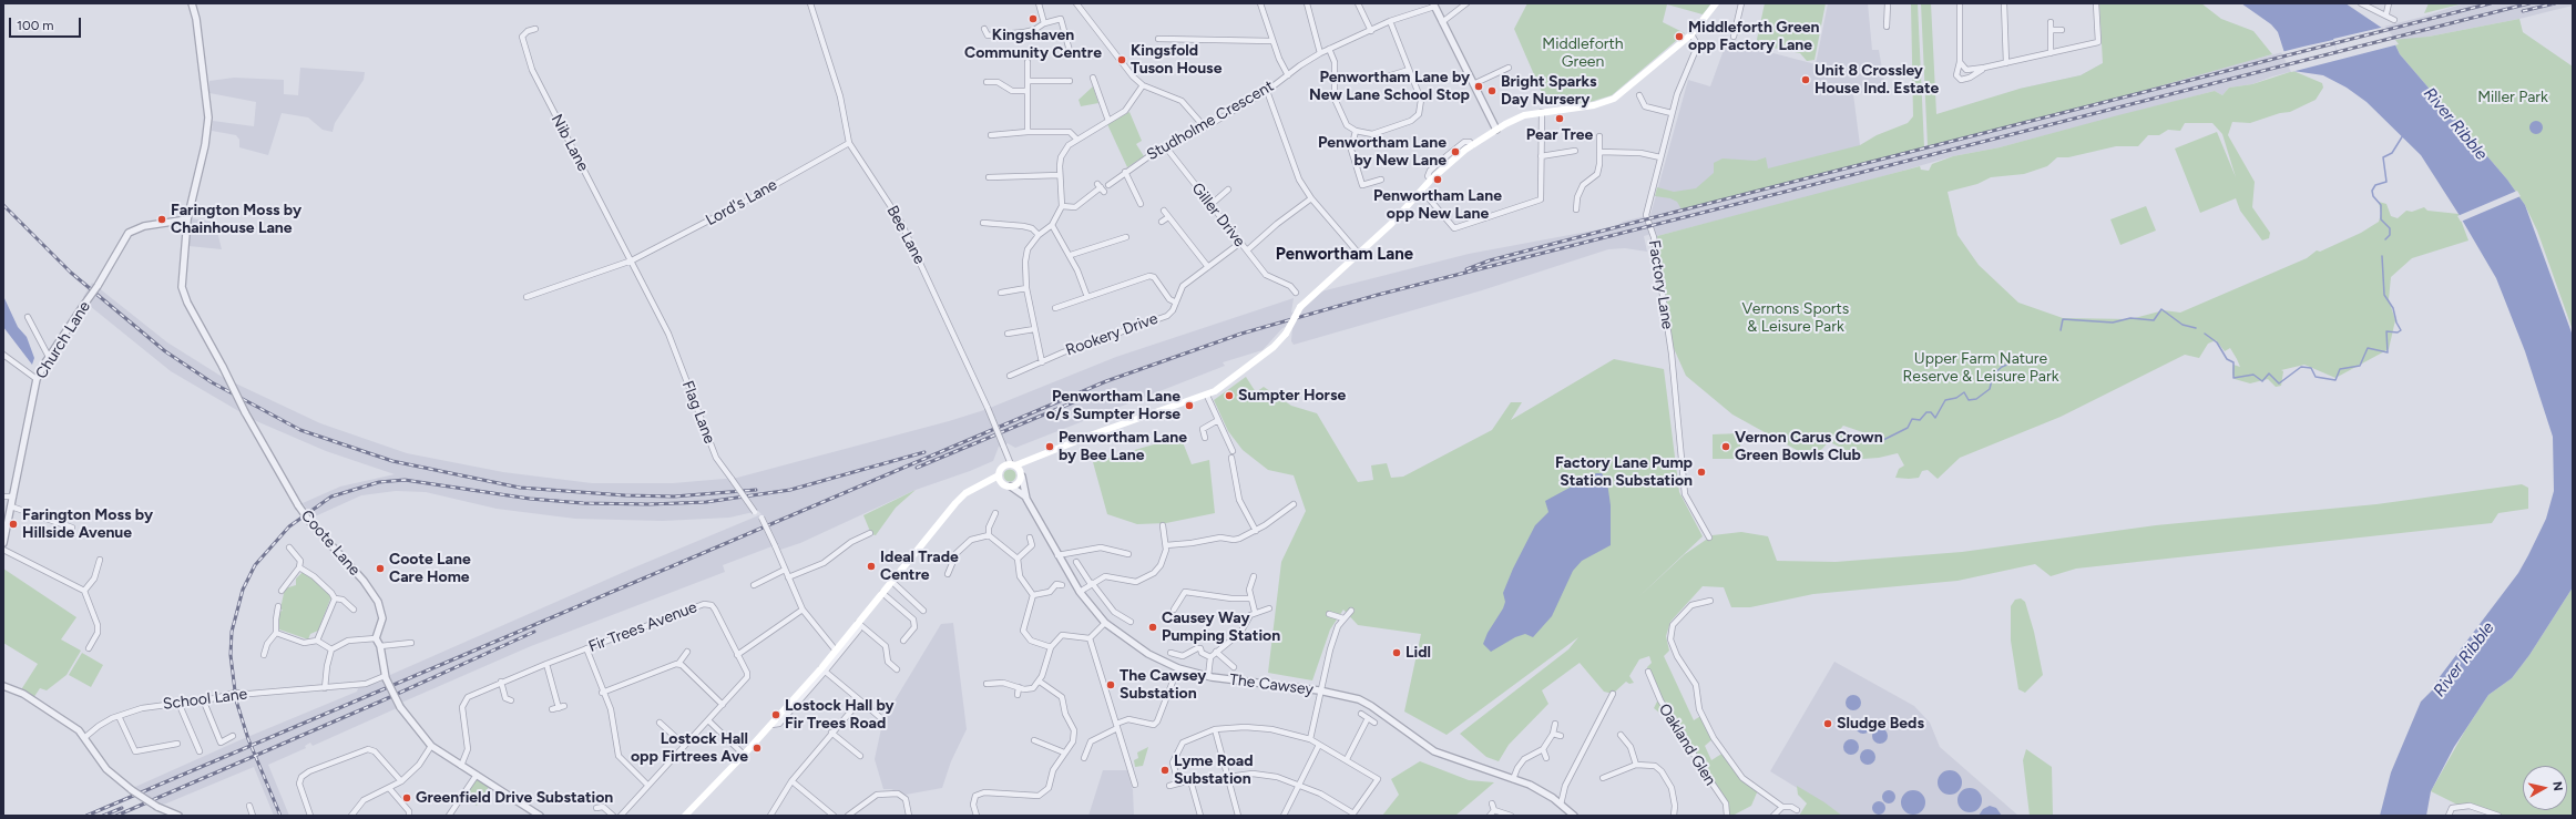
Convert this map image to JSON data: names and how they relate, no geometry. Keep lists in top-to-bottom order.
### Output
{
  "streets": {
    "street": [
      "Studholme Crescent",
      "Nib Lane",
      "Lord's Lane",
      "Giller Drive",
      "Bee Lane",
      "Factory Lane",
      "Rookery Drive",
      "Church Lane",
      "Flag Lane",
      "Coote Lane",
      "Fir Trees Avenue",
      "The Cawsey",
      "School Lane",
      "Oakland Glen"
    ]
  },
  "crossings": [
    ["Studholme Crescent", "Giller Drive"],
    ["Nib Lane", "Lord's Lane"],
    ["Nib Lane", "Flag Lane"],
    ["Lord's Lane", "Bee Lane"],
    ["Lord's Lane", "Flag Lane"],
    ["Giller Drive", "Rookery Drive"],
    ["Bee Lane", "The Cawsey"],
    ["Church Lane", "Coote Lane"]
  ],
  "districts": ["Penwortham Lane"],
  "water": ["River Ribble"],
  "parks": [
    "Middleforth Green",
    "Miller Park",
    "Vernons Sports & Leisure Park",
    "Upper Farm Nature Reserve & Leisure Park"
  ],
  "places": [
    "Kingshaven Community Centre",
    "Middleforth Green opp Factory Lane",
    "Kingsfold Tuson House",
    "Unit 8 Crossley House Ind. Estate",
    "Penwortham Lane by New Lane School Stop",
    "Bright Sparks Day Nursery",
    "Pear Tree",
    "Penwortham Lane by New Lane",
    "Penwortham Lane opp New Lane",
    "Farington Moss by Chainhouse Lane",
    "Sumpter Horse",
    "Penwortham Lane o/s Sumpter Horse",
    "Penwortham Lane by Bee Lane",
    "Vernon Carus Crown Green Bowls Club",
    "Factory Lane Pump Station Substation",
    "Farington Moss by Hillside Avenue",
    "Ideal Trade Centre",
    "Coote Lane Care Home",
    "Causey Way Pumping Station",
    "Lidl",
    "The Cawsey Substation",
    "Lostock Hall by Fir Trees Road",
    "Sludge Beds",
    "Lostock Hall opp Firtrees Ave",
    "Lyme Road Substation",
    "Greenfield Drive Substation"
  ],
  "scale_bar": "100 m",
  "north": "right"
}
